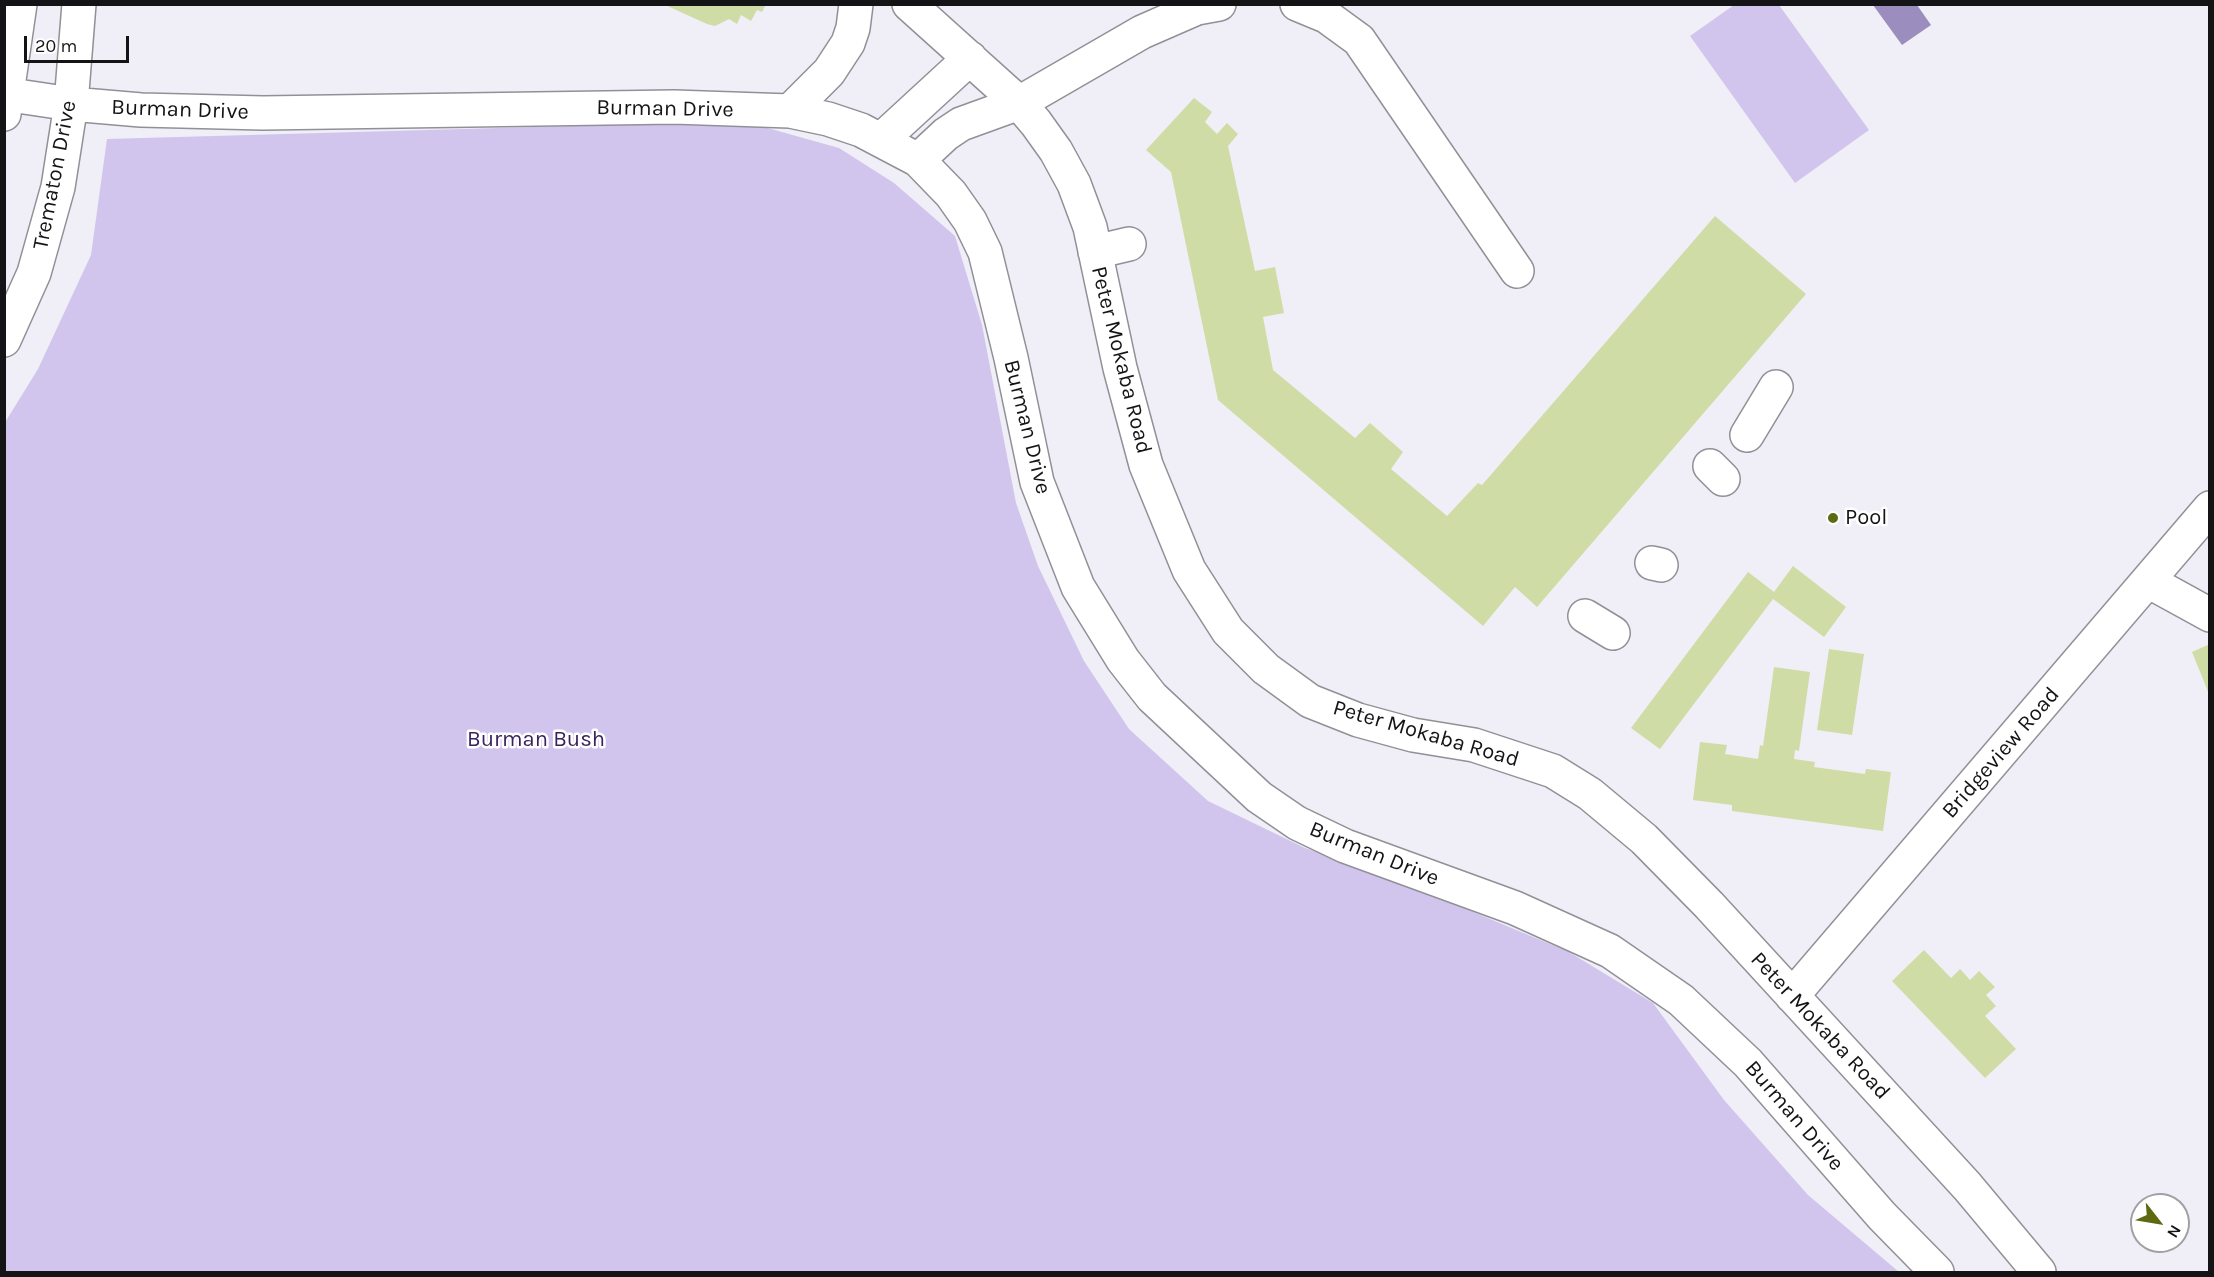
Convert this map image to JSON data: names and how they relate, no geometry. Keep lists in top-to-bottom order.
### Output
{
  "streets": {
    "street": [
      "Burman Drive",
      "Trematon Drive",
      "Peter Mokaba Road",
      "Bridgeview Road"
    ]
  },
  "crossings": [
    ["Burman Drive", "Trematon Drive"],
    ["Peter Mokaba Road", "Bridgeview Road"]
  ],
  "parks": ["Burman Bush"],
  "places": ["Pool"],
  "scale_bar": "20 m",
  "north": "bottom right"
}
